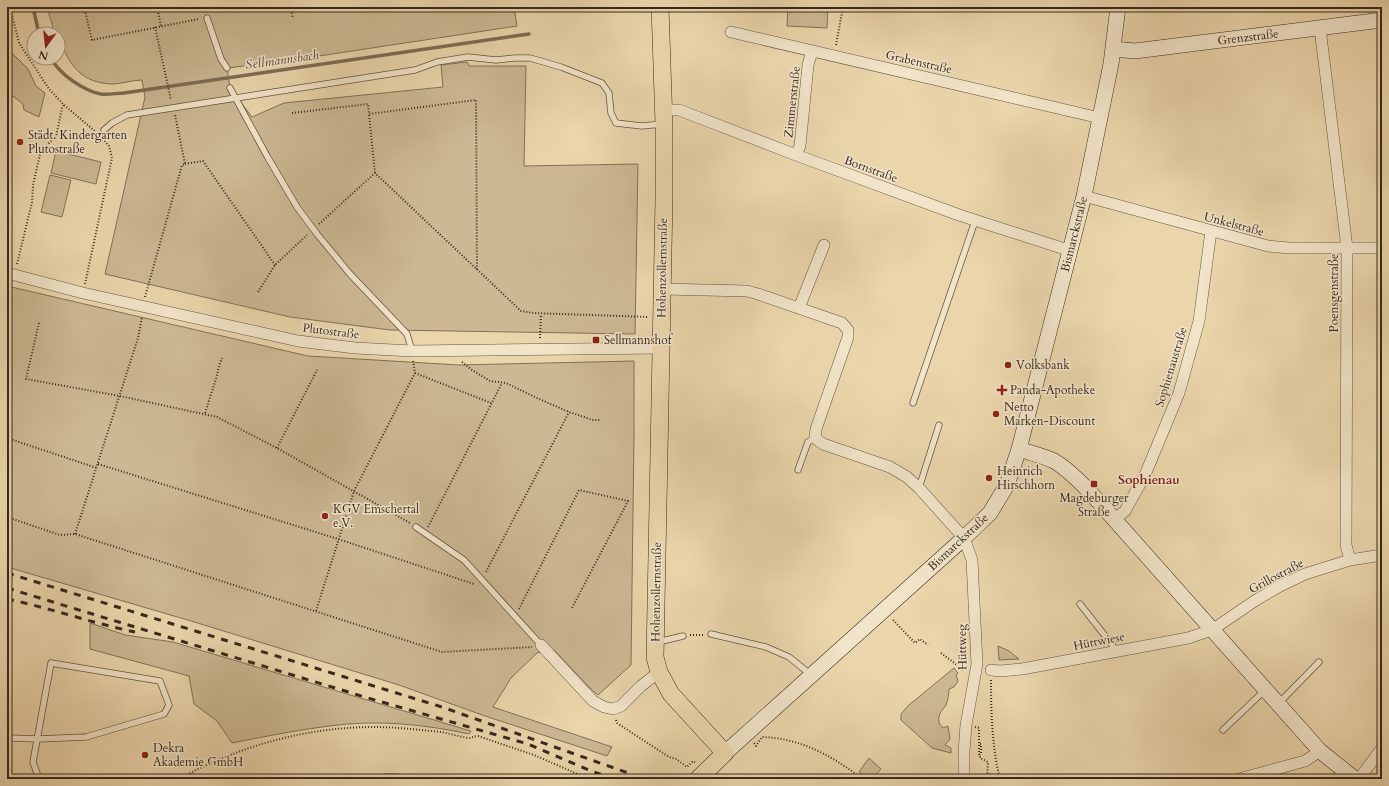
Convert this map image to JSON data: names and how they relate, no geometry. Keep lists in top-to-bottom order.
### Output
{
  "streets": {
    "main road": ["Grenzstraße", "Bismarckstraße", "Hohenzollernstraße"],
    "street": [
      "Grabenstraße",
      "Zimmerstraße",
      "Bornstraße",
      "Unkelstraße",
      "Poensgenstraße",
      "Plutostraße",
      "Sophienaustraße",
      "Grillostraße",
      "Hüttwiese",
      "Hüttweg"
    ]
  },
  "crossings": [
    ["Grenzstraße", "Bismarckstraße"],
    ["Grenzstraße", "Poensgenstraße"],
    ["Grabenstraße", "Zimmerstraße"],
    ["Grabenstraße", "Bismarckstraße"],
    ["Zimmerstraße", "Bornstraße"],
    ["Bornstraße", "Bismarckstraße"],
    ["Bornstraße", "Hohenzollernstraße"],
    ["Unkelstraße", "Bismarckstraße"],
    ["Unkelstraße", "Poensgenstraße"],
    ["Unkelstraße", "Sophienaustraße"],
    ["Bismarckstraße", "Hohenzollernstraße"],
    ["Bismarckstraße", "Hüttweg"],
    ["Hohenzollernstraße", "Plutostraße"],
    ["Poensgenstraße", "Grillostraße"],
    ["Grillostraße", "Hüttwiese"]
  ],
  "districts": ["Sophienau"],
  "water": ["Sellmannsbach"],
  "places": {
    "other": [
      "Städt. Kindergarten Plutostraße",
      "Volksbank",
      "Netto Marken-Discount",
      "Heinrich Hirschhorn",
      "KGV Emschertal e.V.",
      "Dekra Akademie GmbH"
    ],
    "transit": ["Sellmannshof", "Magdeburger Straße"],
    "health": ["Panda-Apotheke"]
  },
  "north": "bottom"
}
